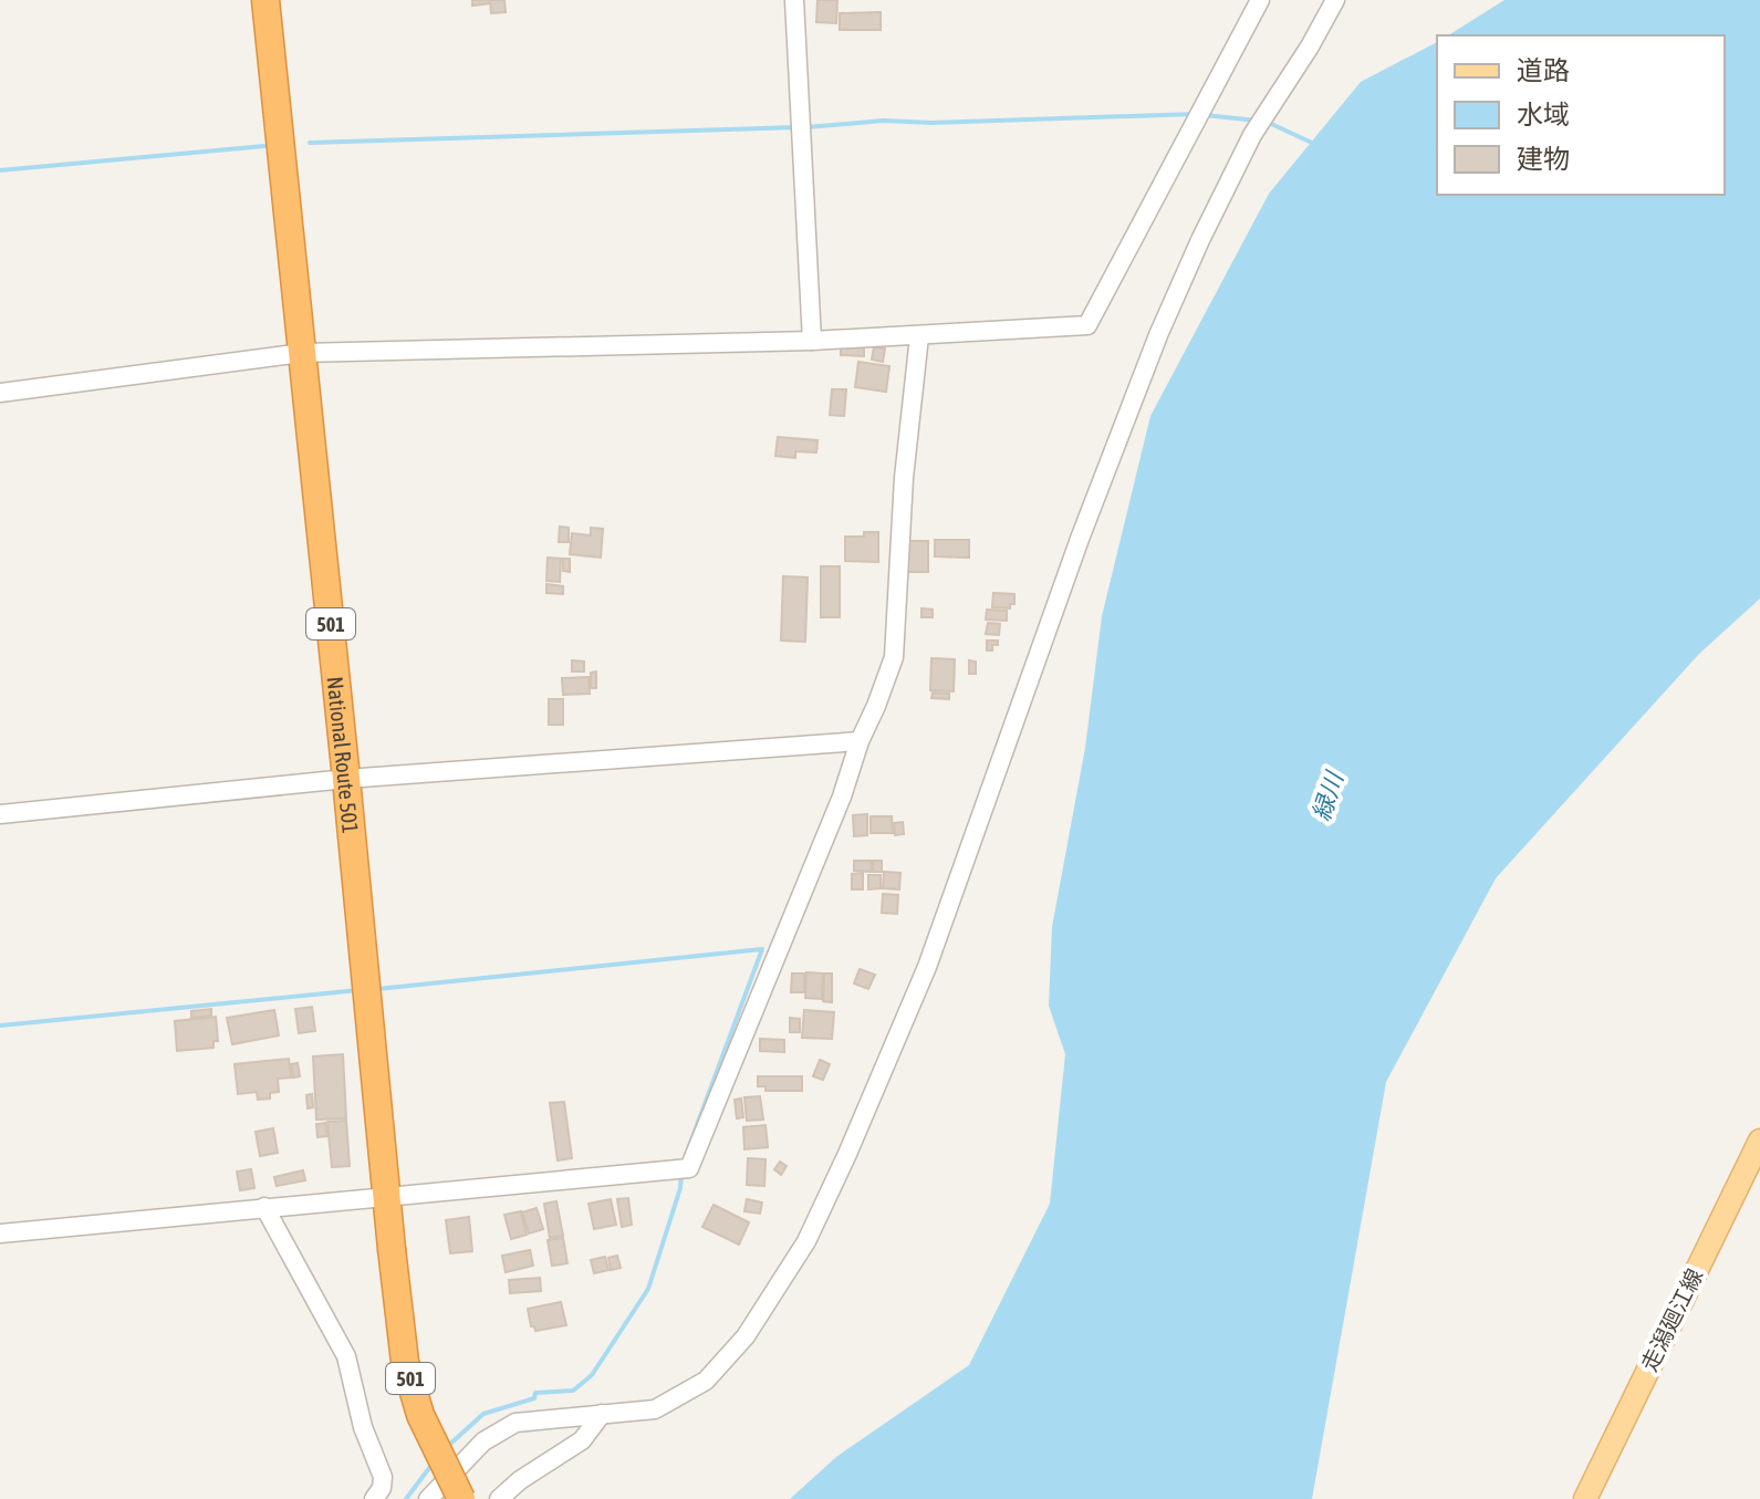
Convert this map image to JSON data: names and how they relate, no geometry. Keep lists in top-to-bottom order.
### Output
{
  "streets": {
    "highway": ["501", "National Route 501"],
    "main road": ["走潟廻江線"]
  },
  "water": ["緑川"],
  "legend": ["道路", "水域", "建物"]
}
